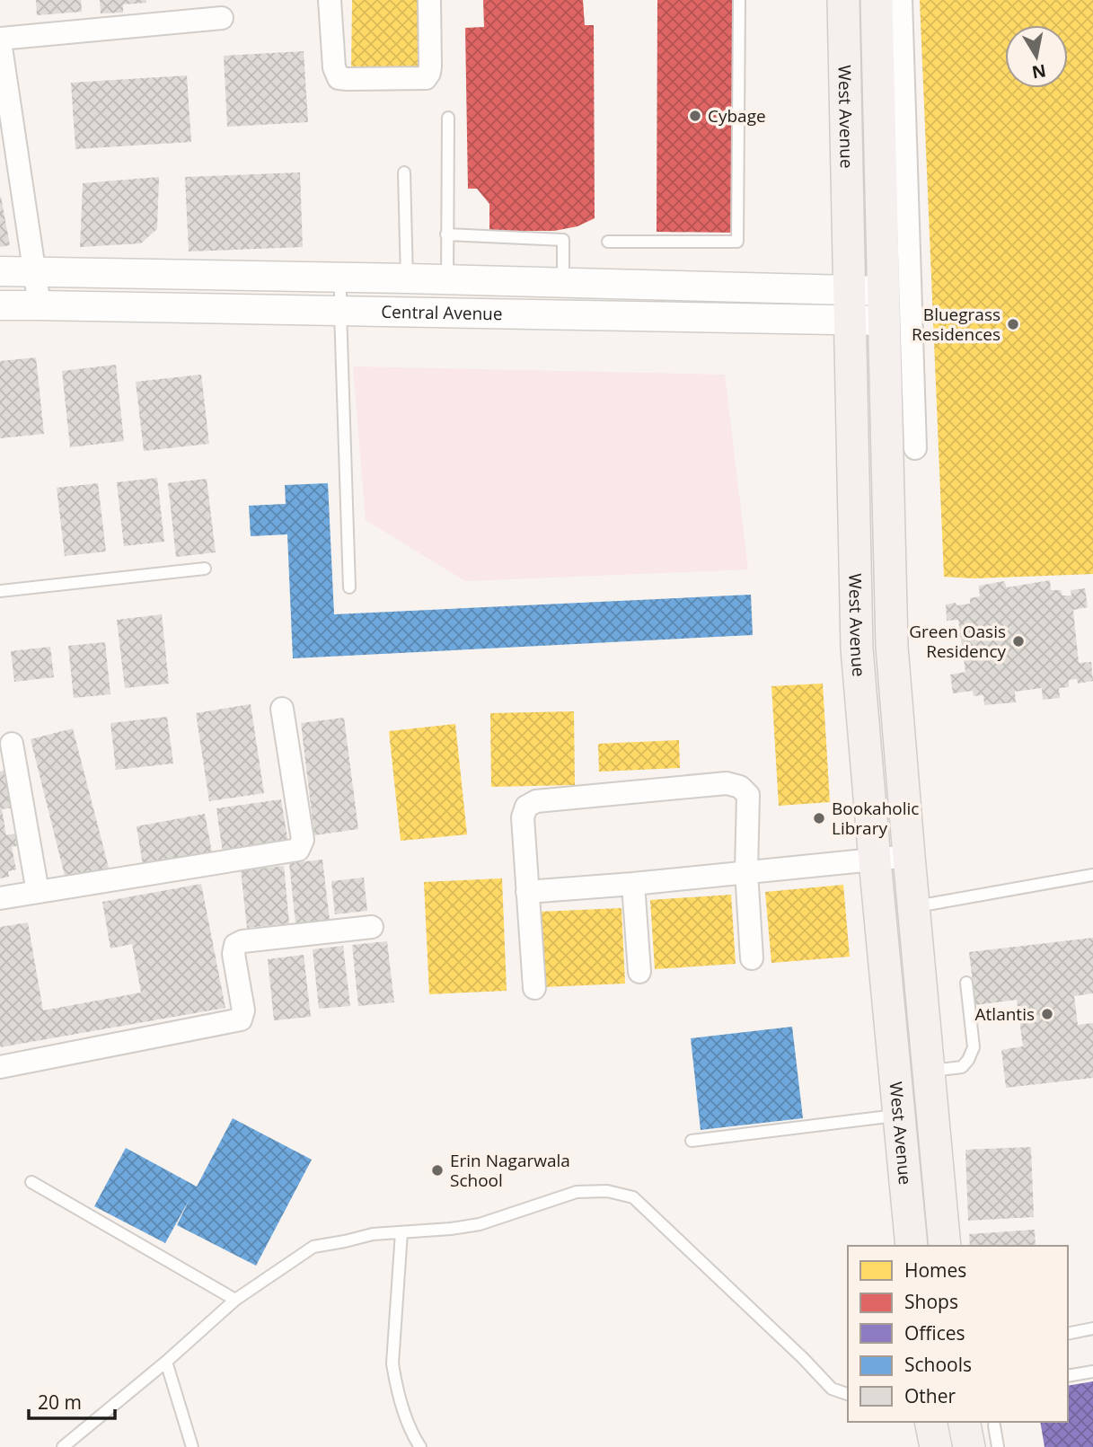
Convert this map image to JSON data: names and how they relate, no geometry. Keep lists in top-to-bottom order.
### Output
{
  "streets": {
    "main road": ["West Avenue"],
    "street": ["Central Avenue"]
  },
  "crossings": [
    ["West Avenue", "Central Avenue"]
  ],
  "places": [
    "Cybage",
    "Bluegrass Residences",
    "Green Oasis Residency",
    "Bookaholic Library",
    "Atlantis",
    "Erin Nagarwala School"
  ],
  "legend": [
    "Homes",
    "Shops",
    "Offices",
    "Schools",
    "Other"
  ],
  "scale_bar": "20 m",
  "north": "bottom"
}
